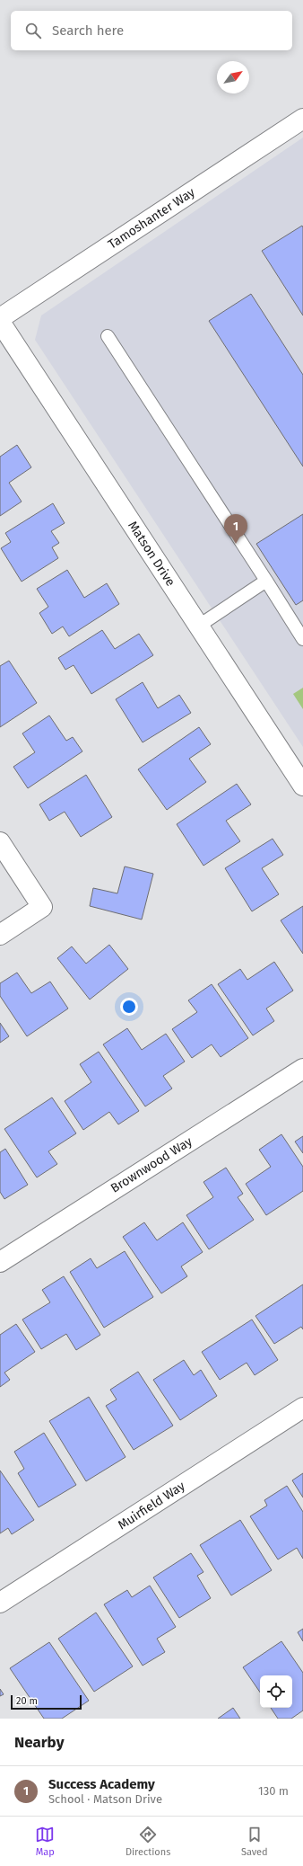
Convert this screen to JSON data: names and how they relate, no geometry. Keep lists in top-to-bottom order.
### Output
{
  "streets": {
    "street": [
      "Tamoshanter Way",
      "Matson Drive",
      "Brownwood Way",
      "Muirfield Way"
    ]
  },
  "scale_bar": "20 m",
  "north": "top right",
  "page": {
    "search": "Search here",
    "pins": "1",
    "scale": "20 m",
    "heading": "Nearby",
    "list": [
      {
        "mark": "1",
        "name": "Success Academy",
        "note": "School · Matson Drive",
        "value": "130 m"
      }
    ],
    "nav": ["Map", "Directions", "Saved"]
  }
}
